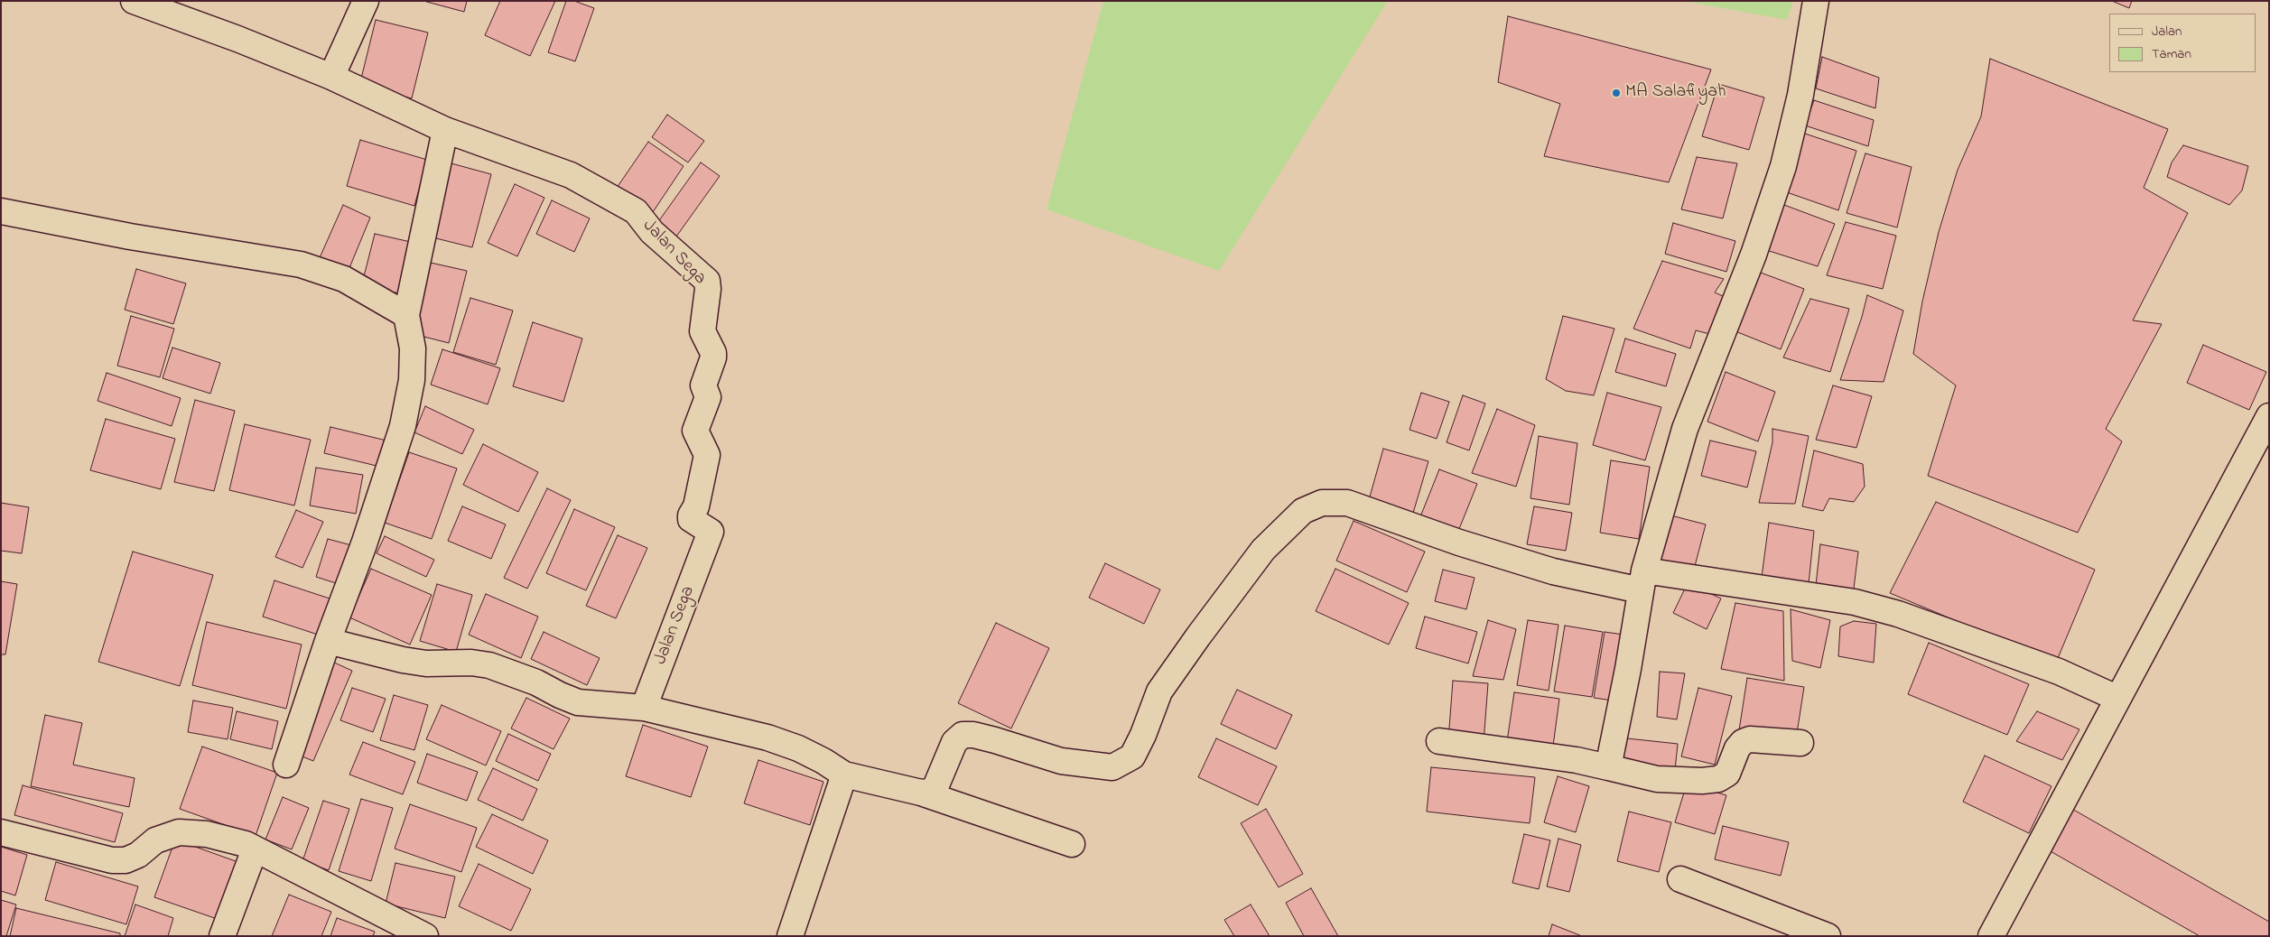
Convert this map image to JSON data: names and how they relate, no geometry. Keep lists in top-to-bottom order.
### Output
{
  "streets": {
    "street": ["Jalan Sega"]
  },
  "places": ["MA Salafiyah"],
  "legend": ["Jalan", "Taman"]
}
